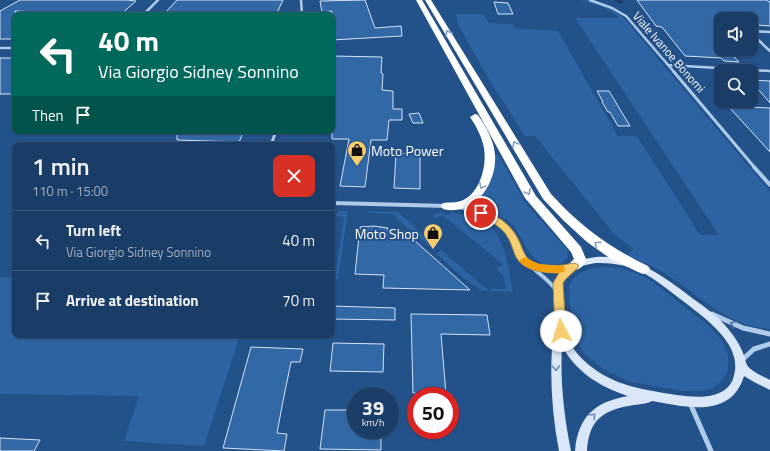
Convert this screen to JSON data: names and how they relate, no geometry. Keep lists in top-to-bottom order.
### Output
{
  "streets": {
    "street": ["Viale Ivanoe Bonomi"]
  },
  "places": {
    "shop": ["Moto Power", "Moto Shop"]
  },
  "page": {
    "turn": ["40 m", "Via Giorgio Sidney Sonnino"],
    "then": "Then",
    "heading": ["1 min", "110 m · 15:00"],
    "list": [
      {
        "name": "Turn left",
        "note": "Via Giorgio Sidney Sonnino",
        "value": "40 m"
      },
      {
        "name": "Arrive at destination",
        "value": "70 m"
      }
    ],
    "speed": "39 km/h",
    "limit": "50"
  }
}
